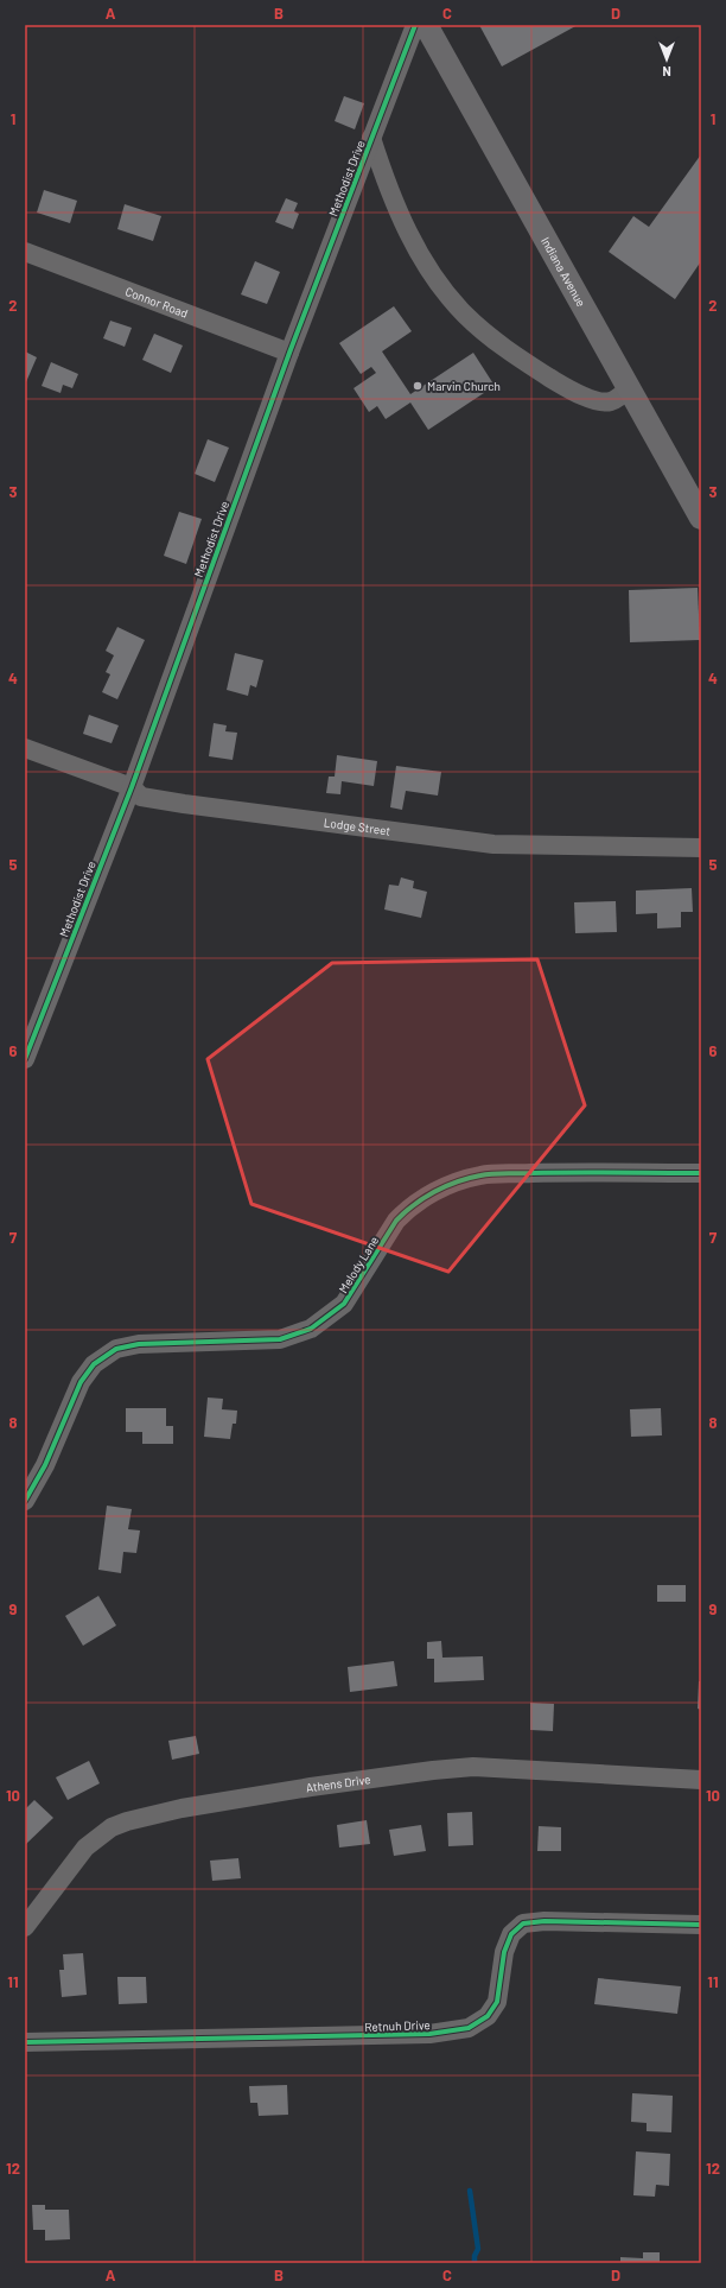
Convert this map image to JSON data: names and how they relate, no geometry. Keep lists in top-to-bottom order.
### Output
{
  "streets": {
    "main road": ["Indiana Avenue"],
    "street": [
      "Methodist Drive",
      "Connor Road",
      "Lodge Street",
      "Melody Lane",
      "Athens Drive",
      "Retnuh Drive"
    ]
  },
  "crossings": [
    ["Methodist Drive", "Connor Road"],
    ["Methodist Drive", "Lodge Street"]
  ],
  "places": ["Marvin Church"],
  "north": "bottom",
  "grid": {
    "columns": [
      "A",
      "B",
      "C",
      "D"
    ],
    "rows": [
      "1",
      "2",
      "3",
      "4",
      "5",
      "6",
      "7",
      "8",
      "9",
      "10",
      "11",
      "12"
    ]
  }
}
